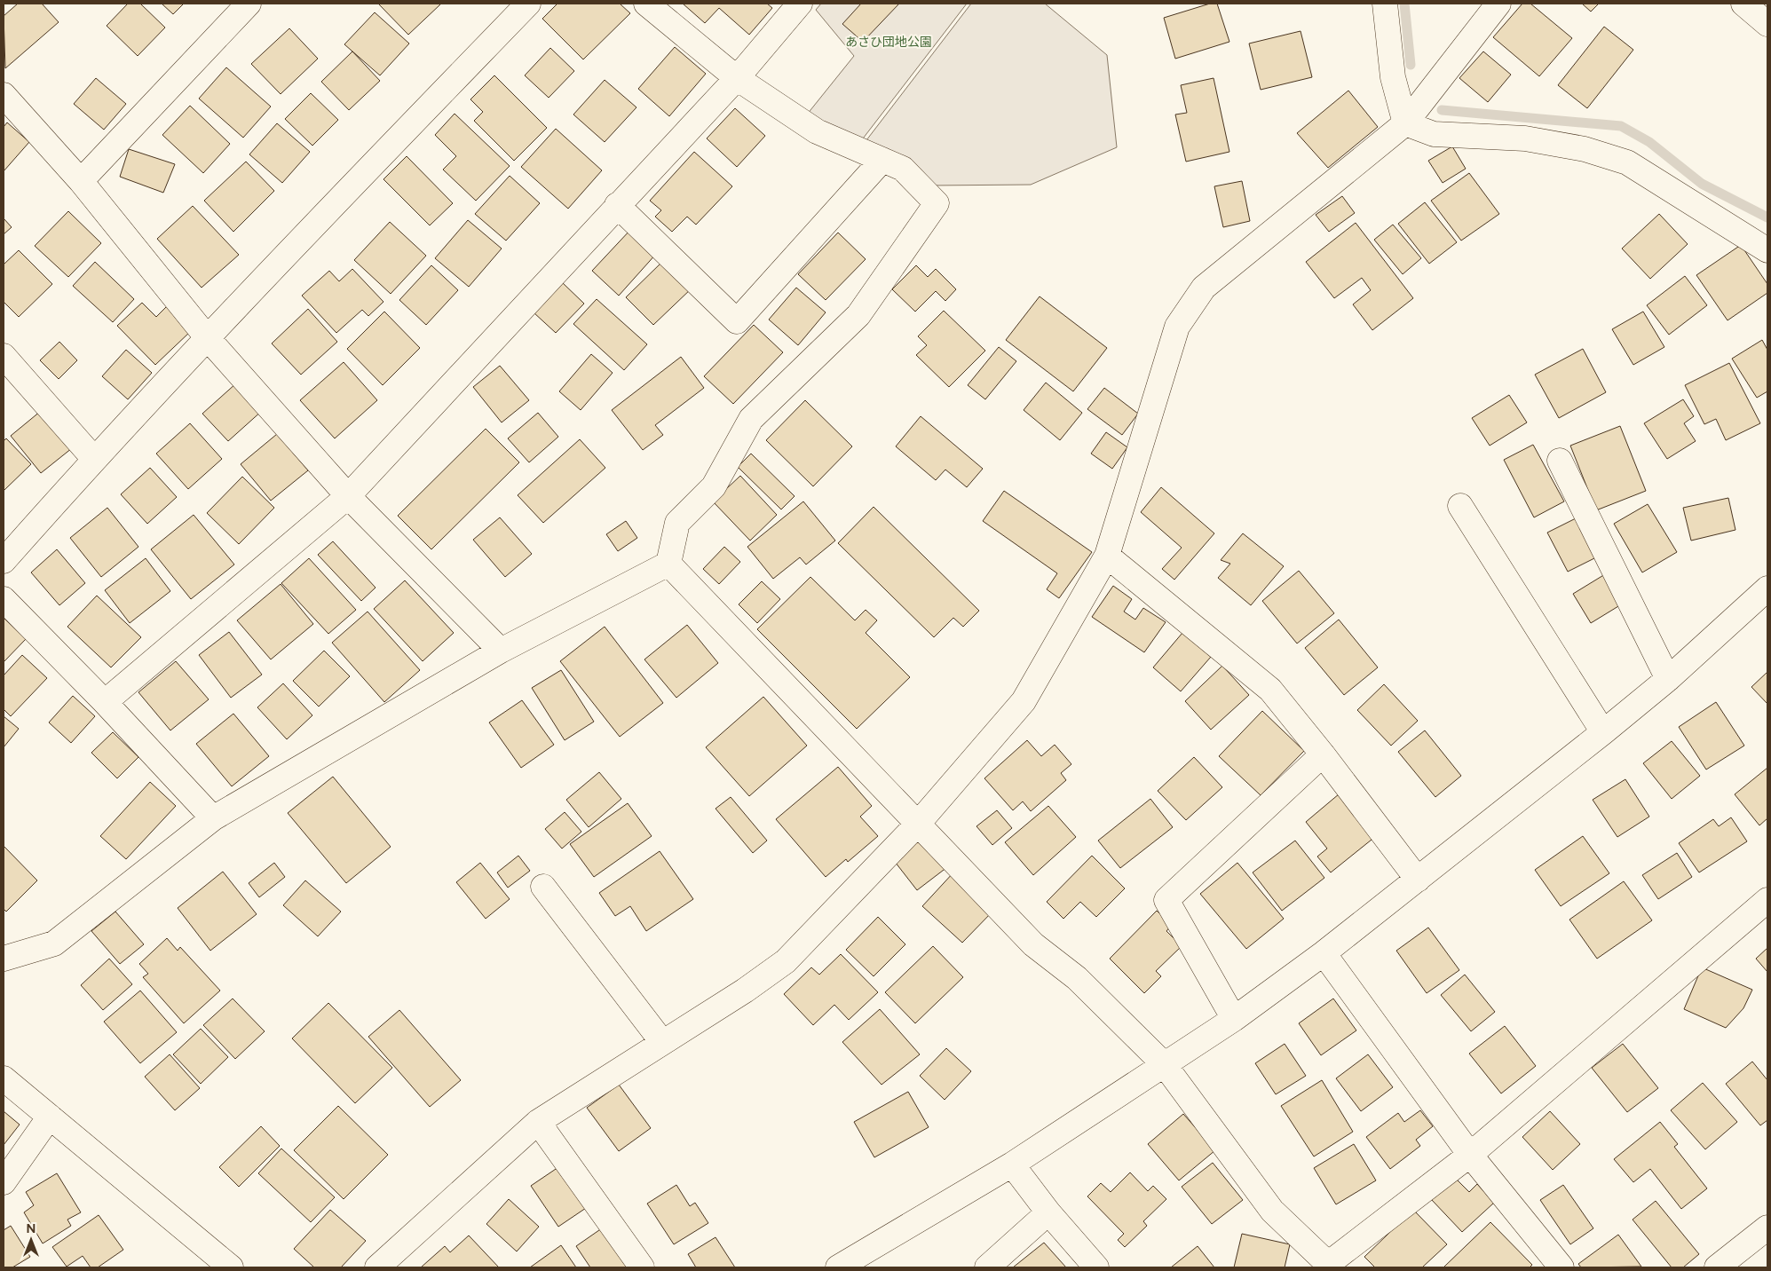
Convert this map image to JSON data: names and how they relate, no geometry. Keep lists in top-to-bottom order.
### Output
{
  "parks": ["あさひ団地公園"],
  "north": "top"
}
